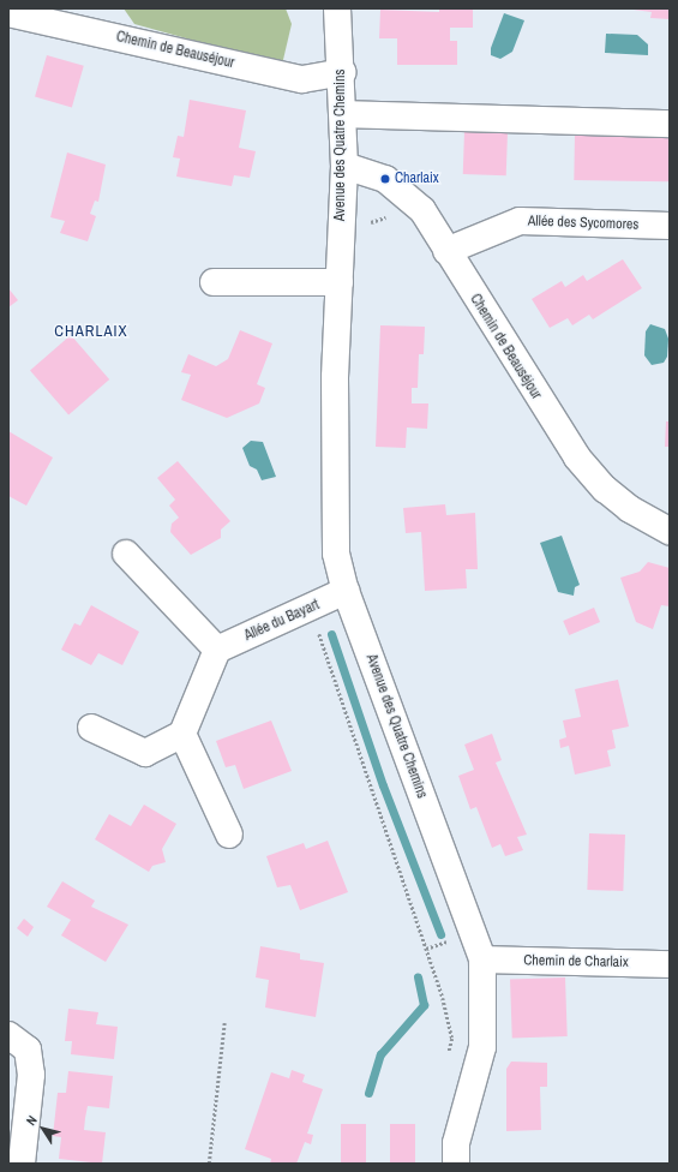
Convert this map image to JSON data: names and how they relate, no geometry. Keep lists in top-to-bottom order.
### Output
{
  "streets": {
    "street": [
      "Chemin de Beauséjour",
      "Avenue des Quatre Chemins",
      "Allée des Sycomores",
      "Allée du Bayart",
      "Chemin de Charlaix"
    ]
  },
  "crossings": [
    ["Chemin de Beauséjour", "Avenue des Quatre Chemins"],
    ["Chemin de Beauséjour", "Allée des Sycomores"],
    ["Avenue des Quatre Chemins", "Allée du Bayart"],
    ["Avenue des Quatre Chemins", "Chemin de Charlaix"]
  ],
  "districts": ["CHARLAIX"],
  "places": ["Charlaix"],
  "north": "top left"
}
